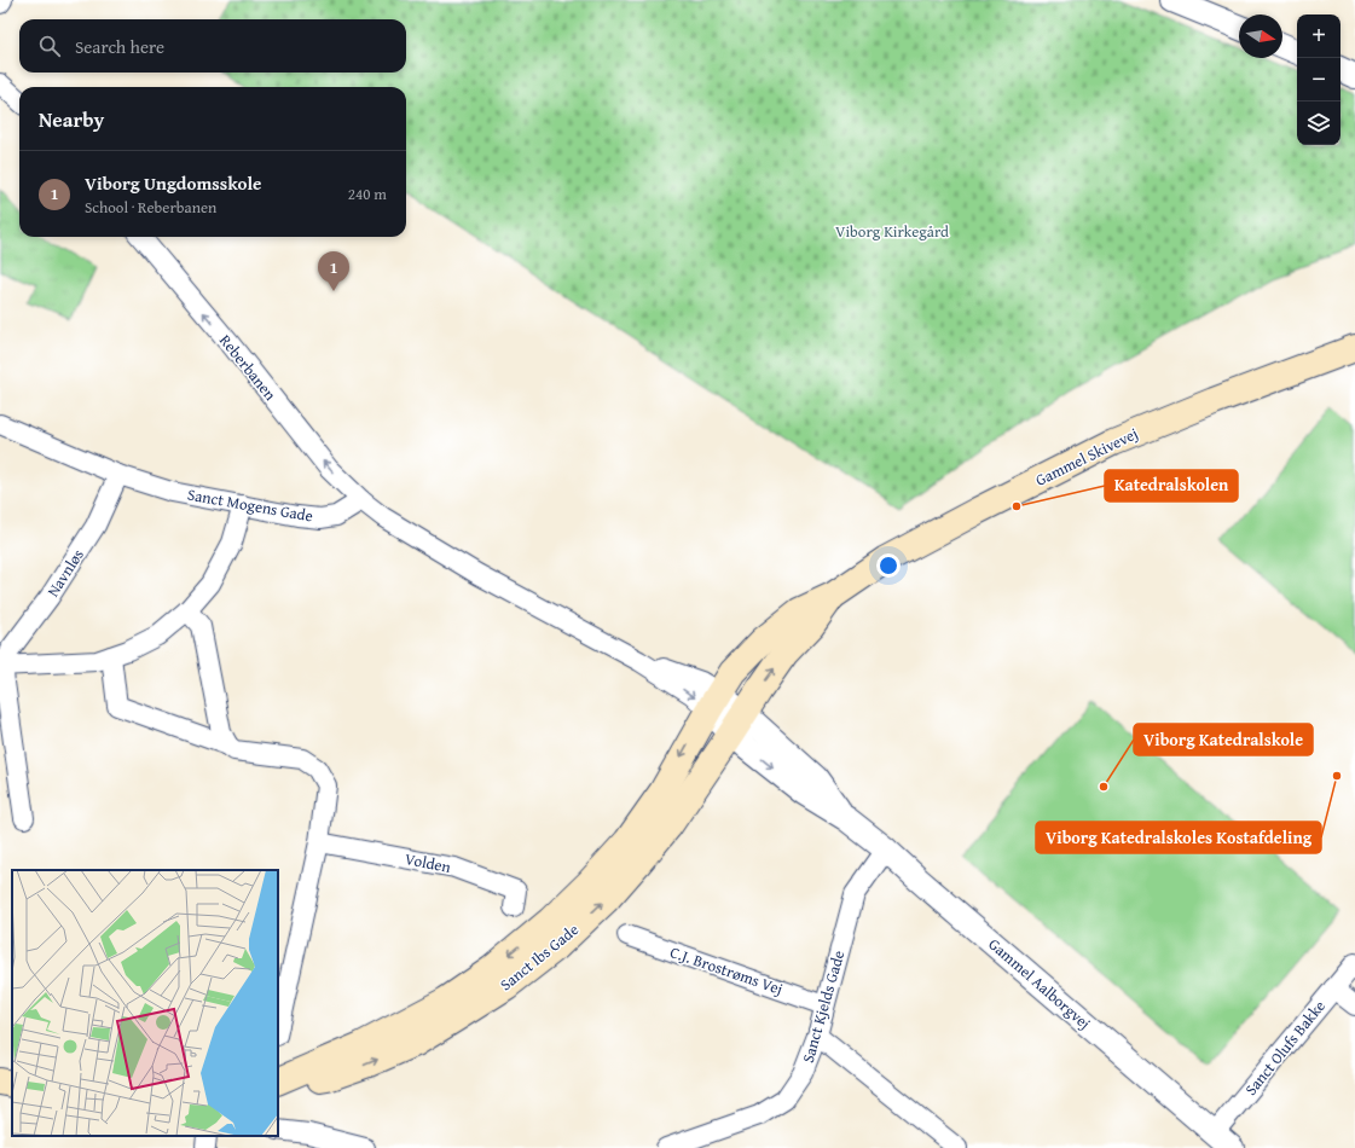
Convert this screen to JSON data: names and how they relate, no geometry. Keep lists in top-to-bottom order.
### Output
{
  "streets": {
    "main road": ["Gammel Skivevej", "Sanct Ibs Gade"],
    "street": [
      "Reberbanen",
      "Sanct Mogens Gade",
      "Navnløs",
      "Volden",
      "C.J. Brostrøms Vej",
      "Gammel Aalborgvej",
      "Sanct Kjelds Gade",
      "Sanct Olufs Bakke"
    ]
  },
  "crossings": [
    ["Reberbanen", "Sanct Mogens Gade"],
    ["Gammel Skivevej", "Sanct Ibs Gade"],
    ["Gammel Skivevej", "Gammel Aalborgvej"],
    ["Sanct Mogens Gade", "Navnløs"],
    ["Sanct Ibs Gade", "Gammel Aalborgvej"],
    ["C.J. Brostrøms Vej", "Sanct Kjelds Gade"],
    ["Gammel Aalborgvej", "Sanct Kjelds Gade"],
    ["Gammel Aalborgvej", "Sanct Olufs Bakke"]
  ],
  "one_way": ["Reberbanen"],
  "parks": ["Viborg Kirkegård"],
  "places": ["Katedralskolen", "Viborg Katedralskoles Kostafdeling", "Viborg Katedralskole"],
  "north": "right",
  "page": {
    "map_buttons": ["+", "−"],
    "search": "Search here",
    "heading": "Nearby",
    "list": [
      {
        "mark": "1",
        "name": "Viborg Ungdomsskole",
        "note": "School · Reberbanen",
        "value": "240 m"
      }
    ],
    "pins": "1"
  }
}
